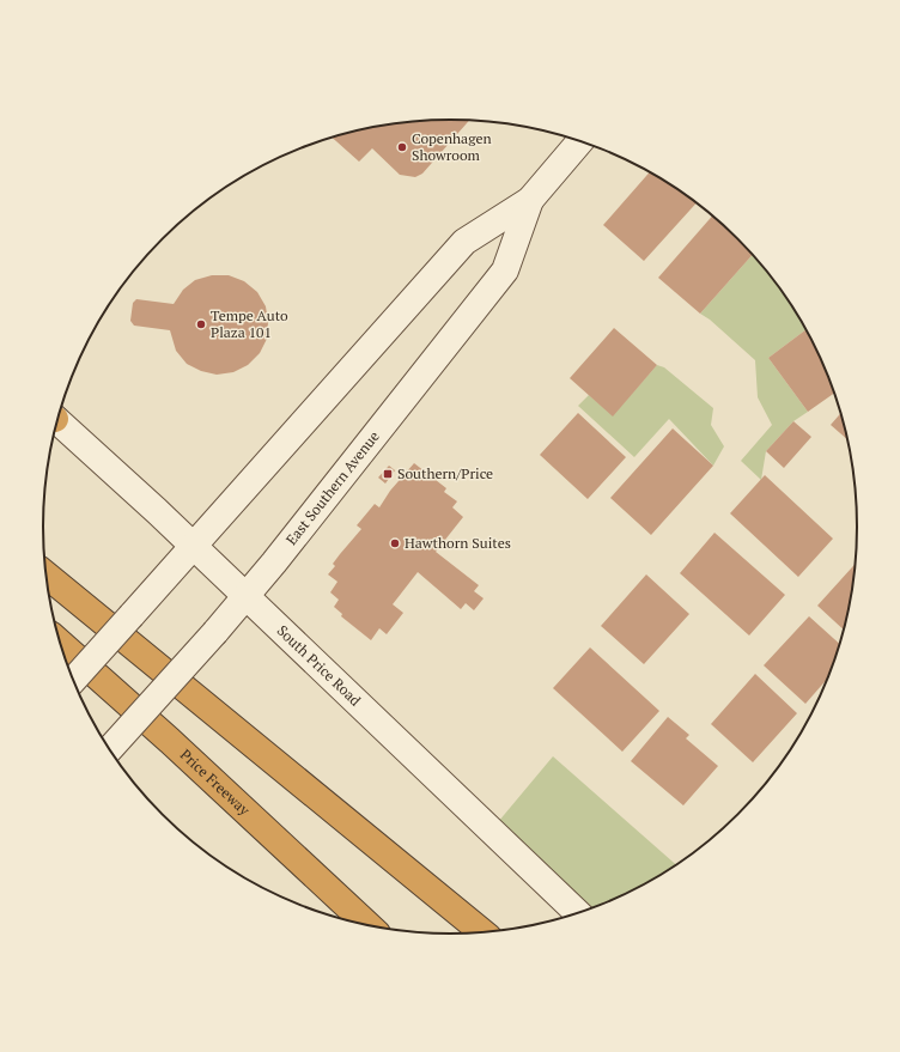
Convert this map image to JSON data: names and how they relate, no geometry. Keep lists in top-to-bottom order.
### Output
{
  "streets": {
    "highway": ["Price Freeway"],
    "main road": ["East Southern Avenue", "South Price Road"]
  },
  "crossings": [
    ["East Southern Avenue", "South Price Road"]
  ],
  "places": {
    "other": ["Copenhagen Showroom", "Tempe Auto Plaza 101", "Hawthorn Suites"],
    "transit": ["Southern/Price"]
  }
}
